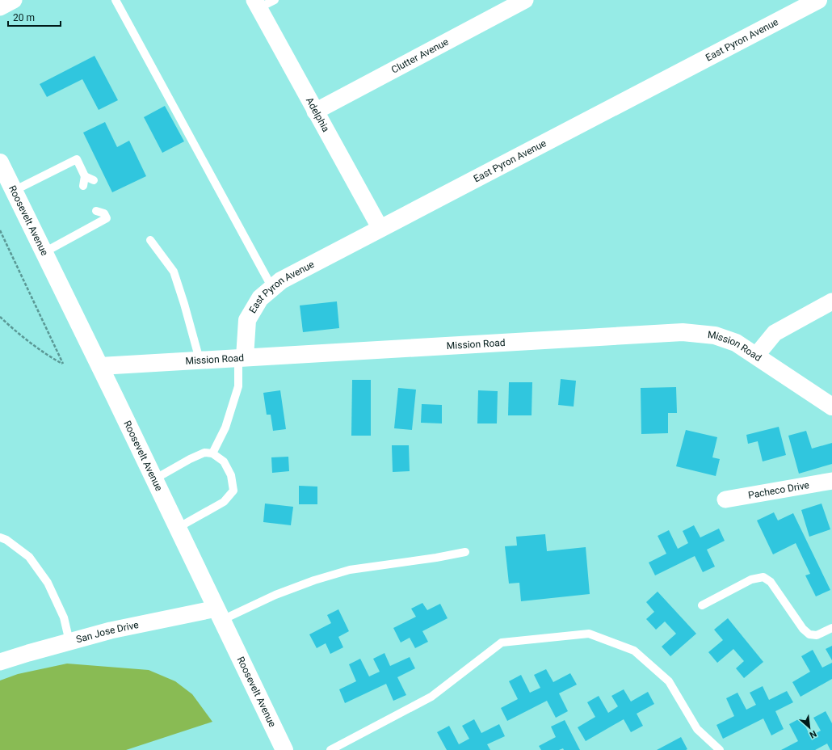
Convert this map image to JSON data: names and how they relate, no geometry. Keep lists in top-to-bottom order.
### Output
{
  "streets": {
    "street": [
      "East Pyron Avenue",
      "Clutter Avenue",
      "Adelphia",
      "Roosevelt Avenue",
      "Mission Road",
      "Pacheco Drive",
      "San Jose Drive"
    ]
  },
  "crossings": [
    ["East Pyron Avenue", "Adelphia"],
    ["East Pyron Avenue", "Mission Road"],
    ["Clutter Avenue", "Adelphia"],
    ["Roosevelt Avenue", "Mission Road"],
    ["Roosevelt Avenue", "San Jose Drive"]
  ],
  "scale_bar": "20 m",
  "north": "bottom right"
}
